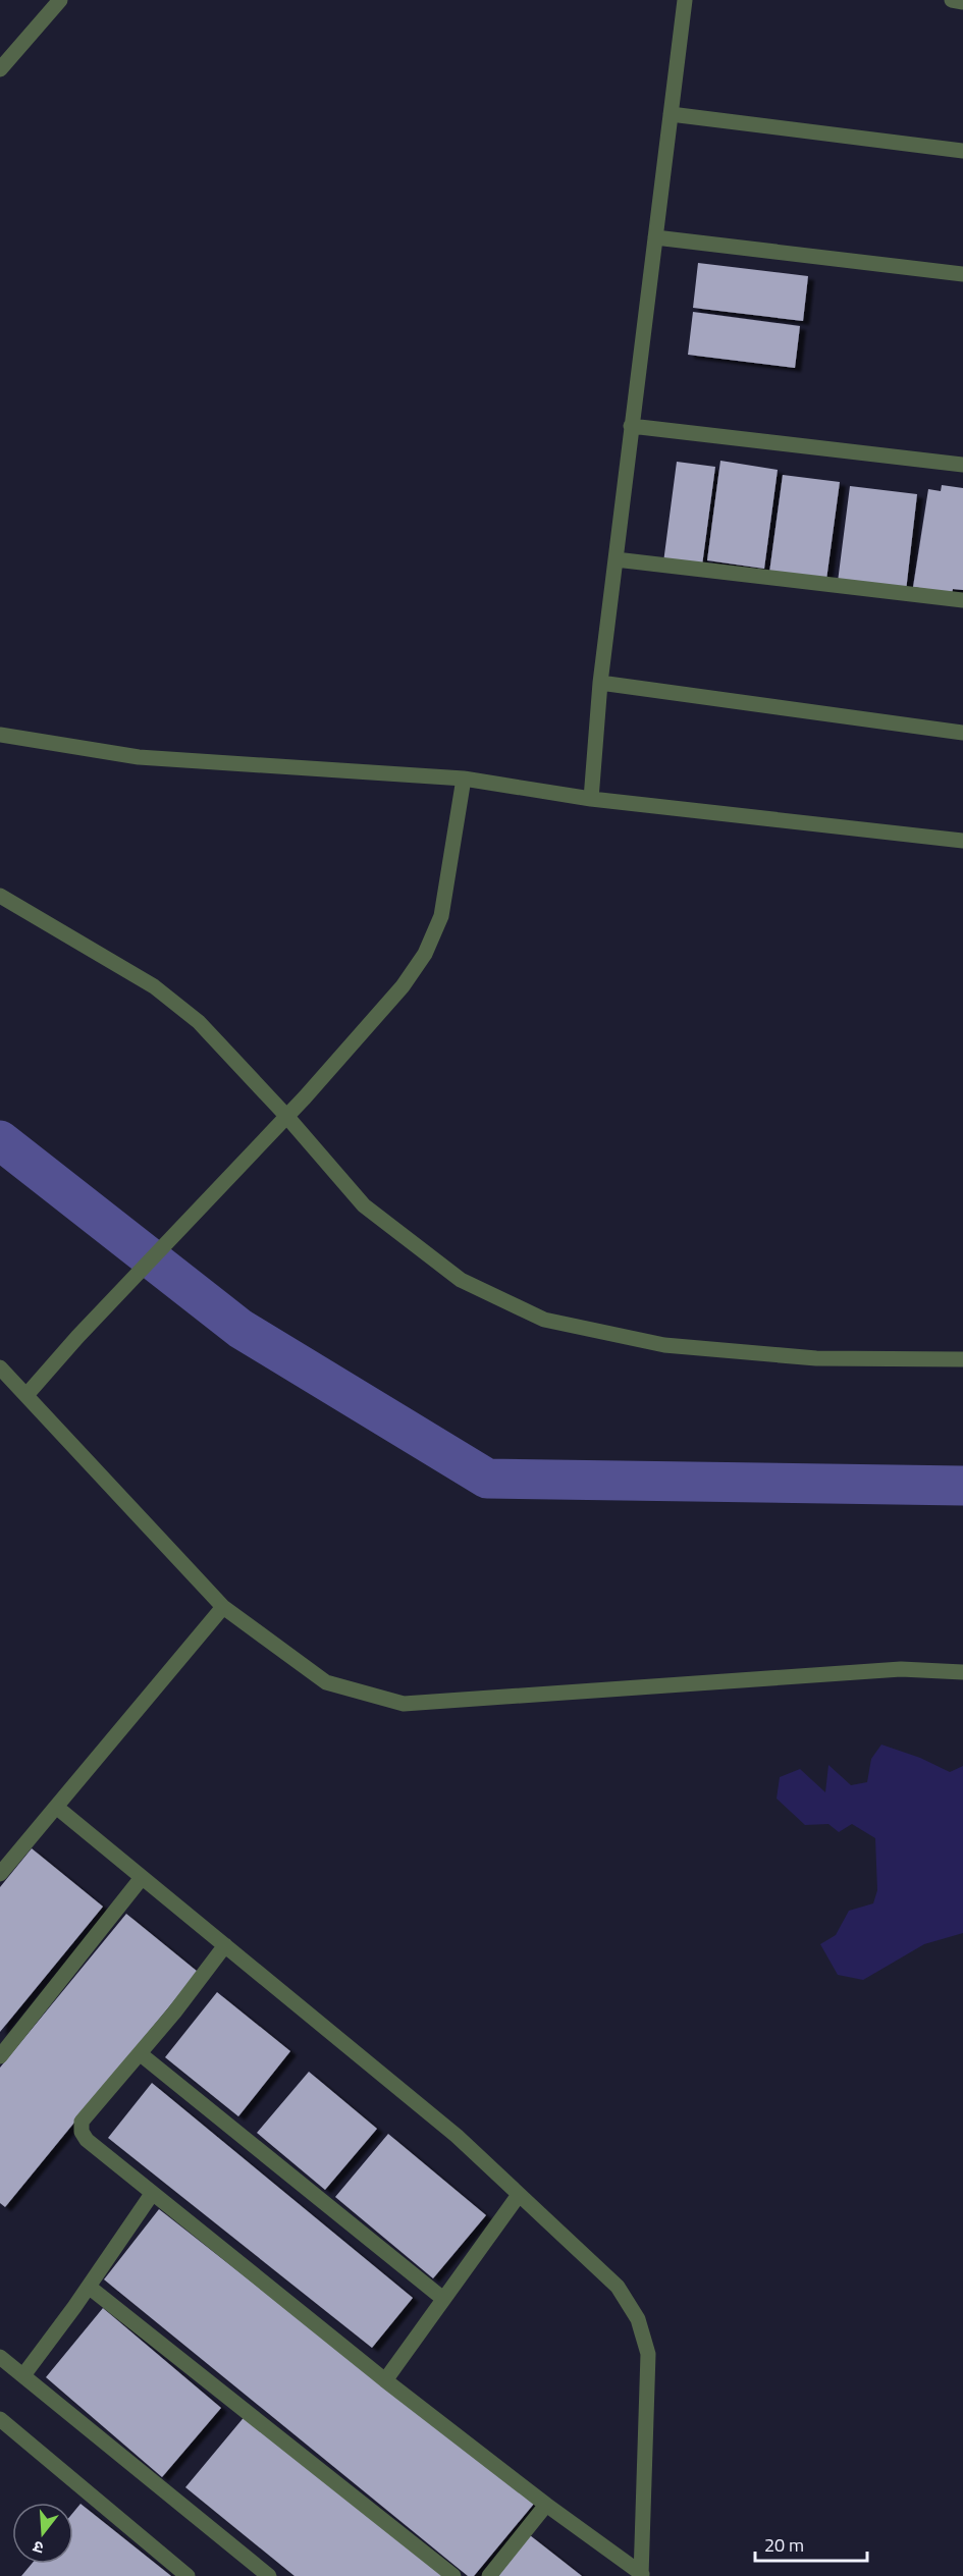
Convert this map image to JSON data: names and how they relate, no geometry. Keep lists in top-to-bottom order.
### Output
{
  "scale_bar": "20 m",
  "north": "bottom"
}
